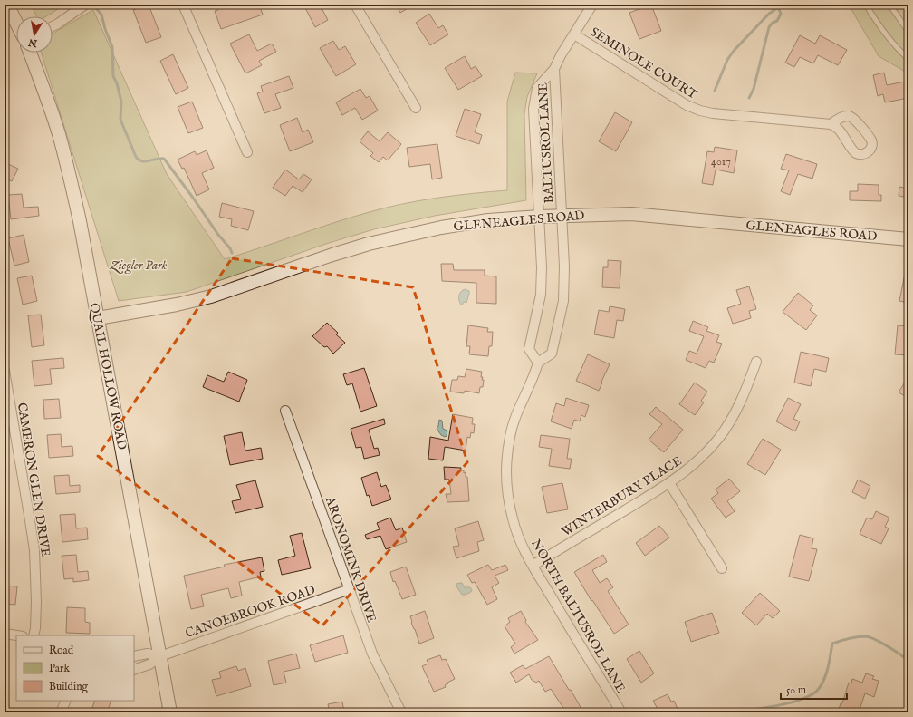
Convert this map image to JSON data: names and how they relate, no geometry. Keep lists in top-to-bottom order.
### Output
{
  "streets": {
    "street": [
      "SEMINOLE COURT",
      "BALTUSROL LANE",
      "GLENEAGLES ROAD",
      "QUAIL HOLLOW ROAD",
      "CAMERON GLEN DRIVE",
      "WINTERBURY PLACE",
      "ARONOMINK DRIVE",
      "CANOEBROOK ROAD",
      "NORTH BALTUSROL LANE"
    ]
  },
  "crossings": [
    ["SEMINOLE COURT", "BALTUSROL LANE"],
    ["BALTUSROL LANE", "GLENEAGLES ROAD"],
    ["BALTUSROL LANE", "NORTH BALTUSROL LANE"],
    ["GLENEAGLES ROAD", "QUAIL HOLLOW ROAD"],
    ["QUAIL HOLLOW ROAD", "CANOEBROOK ROAD"],
    ["WINTERBURY PLACE", "NORTH BALTUSROL LANE"],
    ["ARONOMINK DRIVE", "CANOEBROOK ROAD"]
  ],
  "parks": ["Ziegler Park"],
  "house_numbers": ["4017"],
  "legend": ["Road", "Park", "Building"],
  "scale_bar": "50 m",
  "north": "bottom"
}
